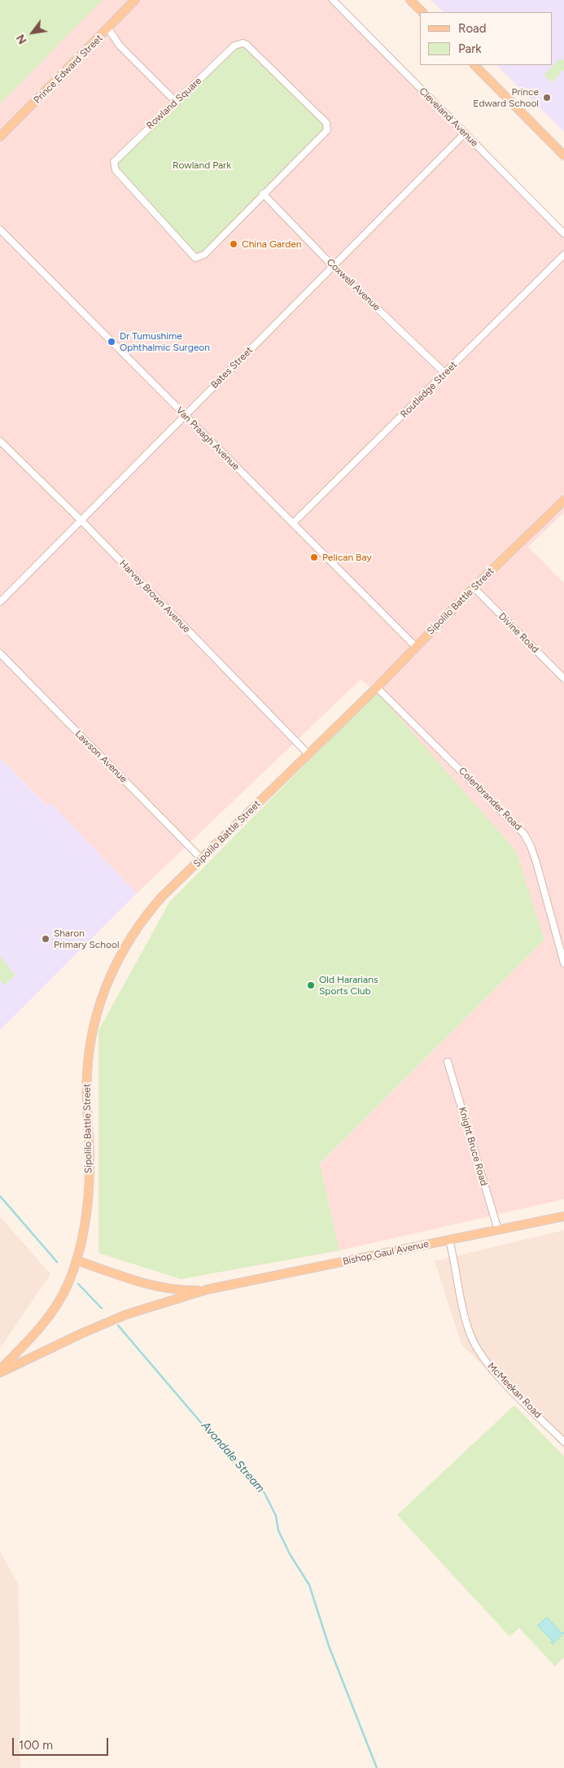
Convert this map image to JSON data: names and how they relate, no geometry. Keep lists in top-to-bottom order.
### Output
{
  "streets": {
    "main road": ["Prince Edward Street", "Sipolilo Battle Street", "Bishop Gaul Avenue"],
    "street": [
      "Rowland Square",
      "Cleveland Avenue",
      "Coxwell Avenue",
      "Bates Street",
      "Routledge Street",
      "Van Praagh Avenue",
      "Harvey Brown Avenue",
      "Divine Road",
      "Lawson Avenue",
      "Colenbrander Road",
      "Knight Bruce Road",
      "McMeekan Road"
    ]
  },
  "crossings": [
    ["Rowland Square", "Coxwell Avenue"],
    ["Cleveland Avenue", "Bates Street"],
    ["Coxwell Avenue", "Bates Street"],
    ["Coxwell Avenue", "Routledge Street"],
    ["Bates Street", "Van Praagh Avenue"],
    ["Bates Street", "Harvey Brown Avenue"],
    ["Routledge Street", "Van Praagh Avenue"],
    ["Van Praagh Avenue", "Sipolilo Battle Street"],
    ["Harvey Brown Avenue", "Sipolilo Battle Street"],
    ["Sipolilo Battle Street", "Divine Road"],
    ["Sipolilo Battle Street", "Lawson Avenue"],
    ["Sipolilo Battle Street", "Colenbrander Road"],
    ["Knight Bruce Road", "Bishop Gaul Avenue"],
    ["Bishop Gaul Avenue", "McMeekan Road"]
  ],
  "water": ["Avondale Stream"],
  "parks": ["Rowland Park"],
  "places": [
    "Prince Edward School",
    "China Garden",
    "Dr Tumushime Ophthalmic Surgeon",
    "Pelican Bay",
    "Sharon Primary School",
    "Old Hararians Sports Club"
  ],
  "legend": ["Road", "Park"],
  "scale_bar": "100 m",
  "north": "bottom left"
}
